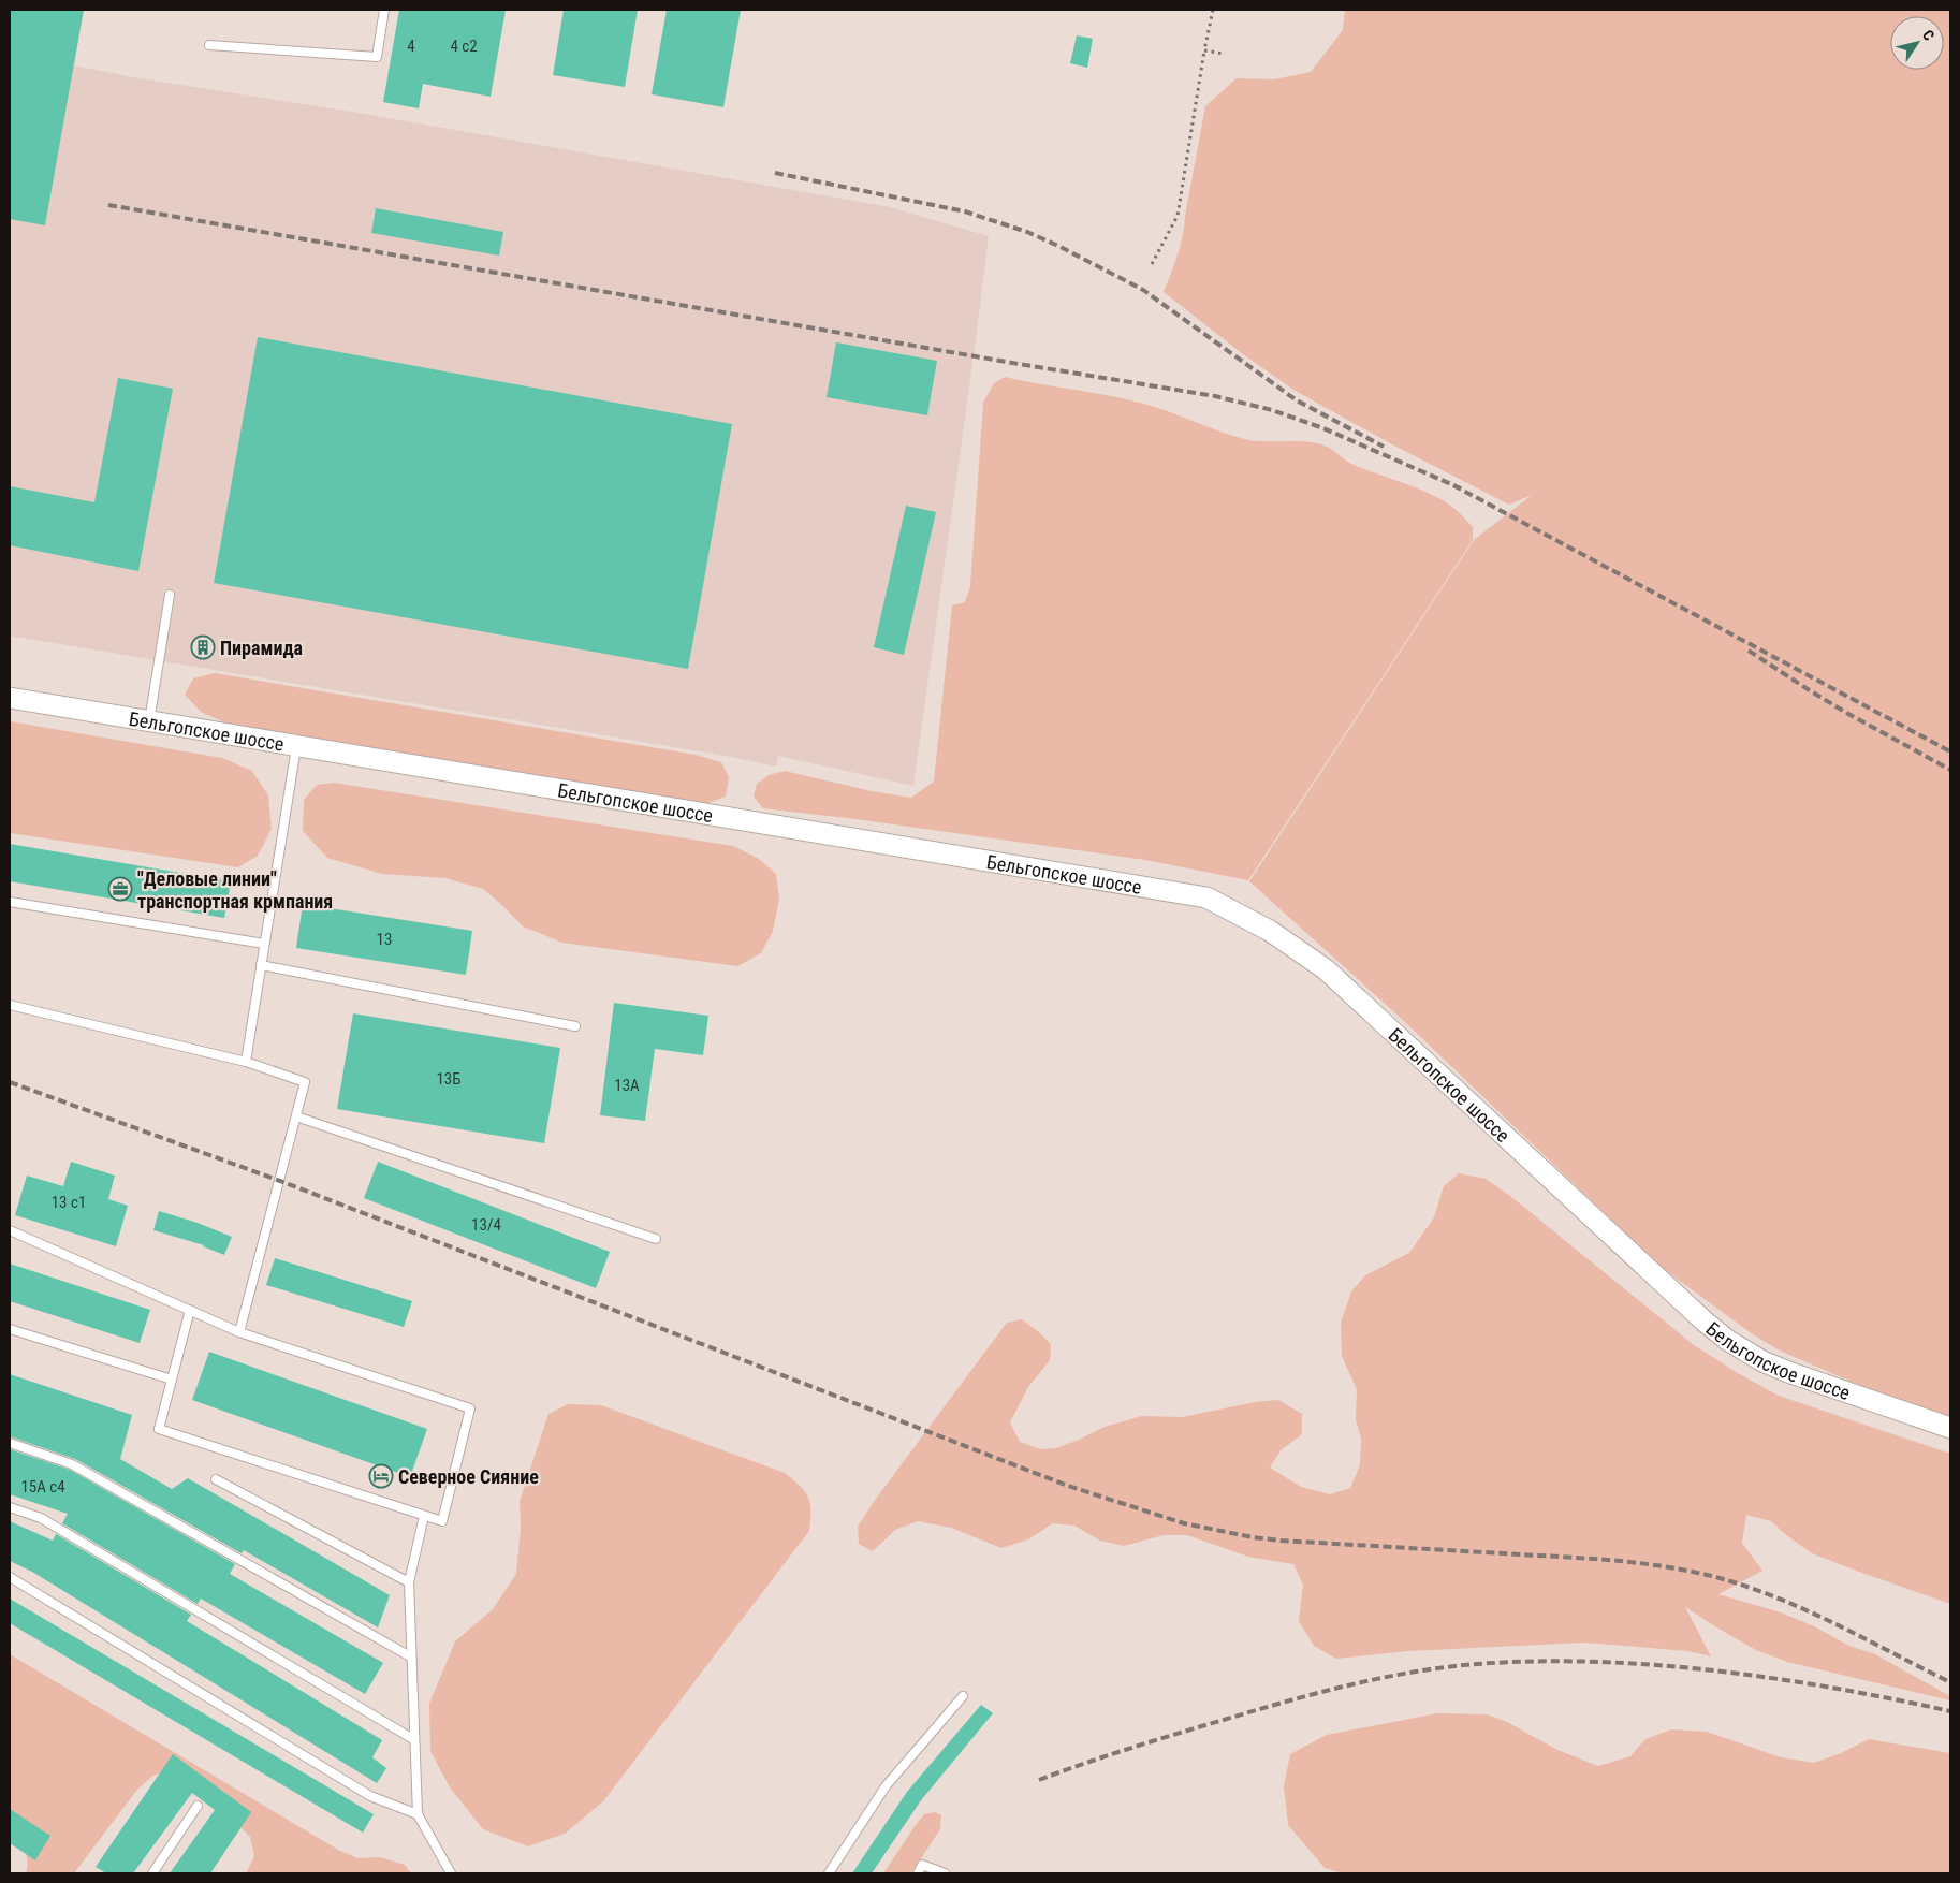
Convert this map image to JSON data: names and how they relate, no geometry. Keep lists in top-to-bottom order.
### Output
{
  "streets": {
    "street": ["Бельгопское шоссе"]
  },
  "places": {
    "building": ["Пирамида"],
    "office": ["\"Деловые линии\" транспортная крмпания"],
    "hotel": ["Северное Сияние"]
  },
  "house_numbers": [
    "4",
    "4 с2",
    "13",
    "13Б",
    "13А",
    "13 с1",
    "13/4",
    "15А с4"
  ],
  "north": "top right"
}
